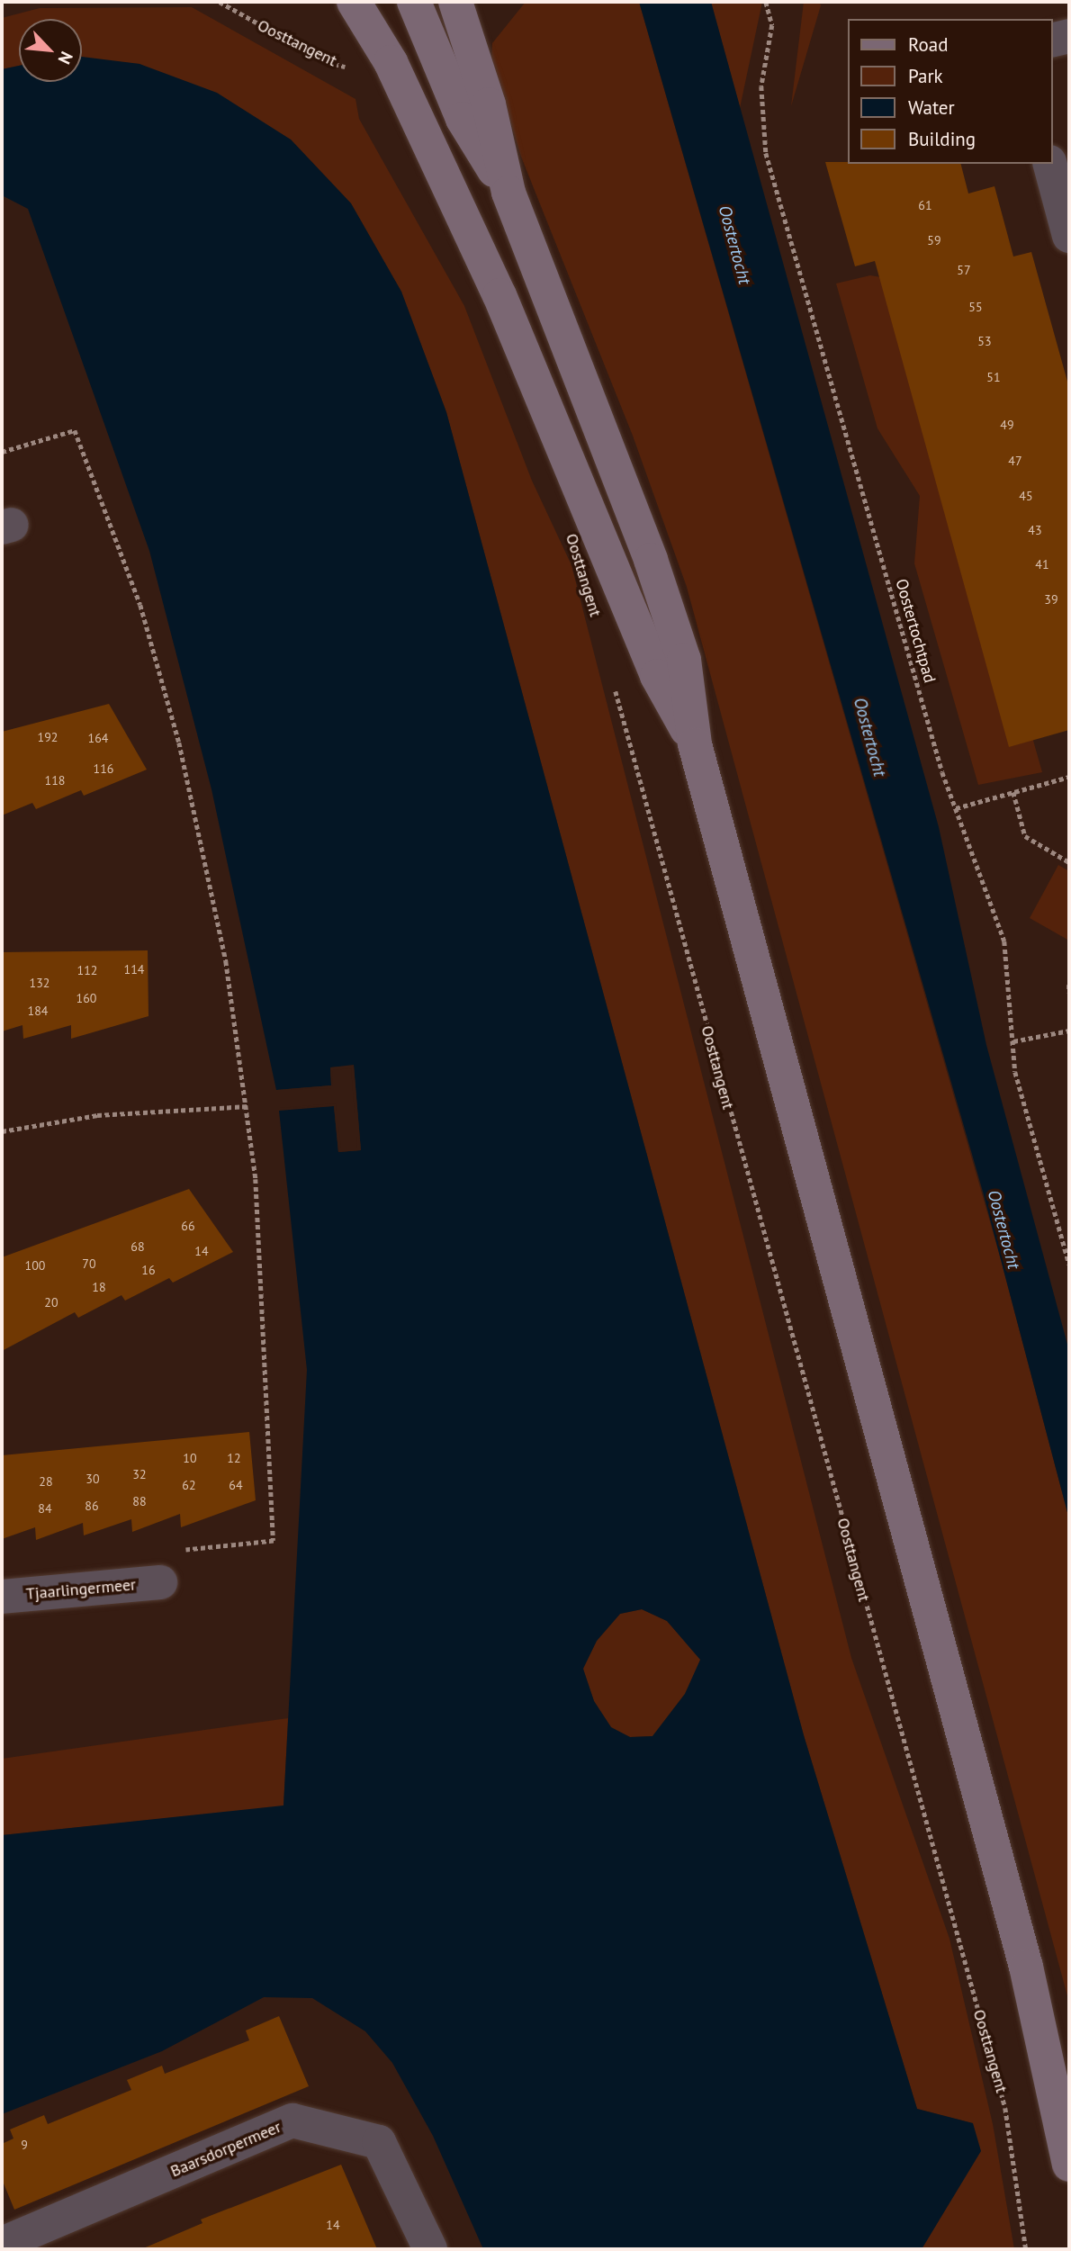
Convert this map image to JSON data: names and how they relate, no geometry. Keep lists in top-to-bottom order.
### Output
{
  "streets": {
    "main road": ["Oosttangent"],
    "street": ["Tjaarlingermeer", "Baarsdorpermeer"],
    "path": ["Oostertochtpad"]
  },
  "water": ["Oostertocht"],
  "house_numbers": [
    "61",
    "59",
    "57",
    "55",
    "53",
    "51",
    "49",
    "47",
    "45",
    "43",
    "41",
    "39",
    "192",
    "164",
    "116",
    "118",
    "114",
    "112",
    "132",
    "160",
    "184",
    "66",
    "68",
    "14",
    "70",
    "100",
    "16",
    "18",
    "20",
    "10",
    "12",
    "32",
    "30",
    "28",
    "62",
    "64",
    "88",
    "86",
    "84",
    "9",
    "14"
  ],
  "legend": [
    "Road",
    "Park",
    "Water",
    "Building"
  ],
  "north": "bottom right"
}
